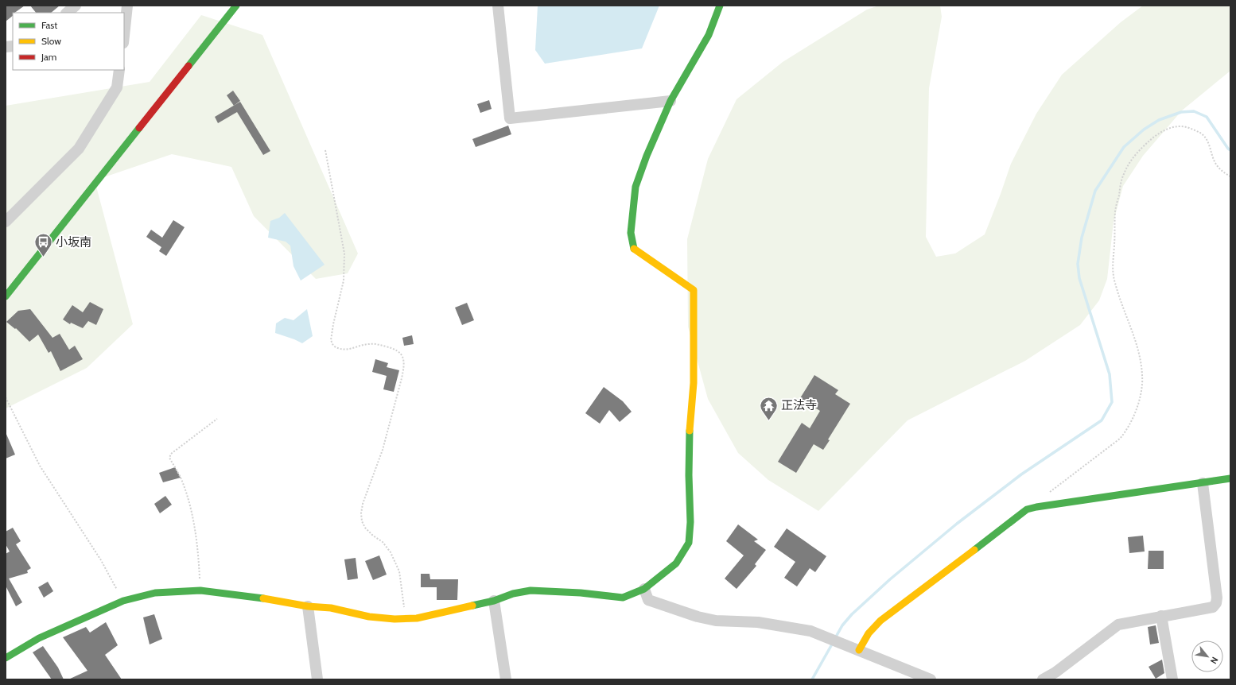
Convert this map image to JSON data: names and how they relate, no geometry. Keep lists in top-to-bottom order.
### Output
{
  "places": {
    "bus stop": ["小坂南"],
    "temple": ["正法寺"]
  },
  "legend": ["Fast", "Slow", "Jam"],
  "north": "bottom right"
}
